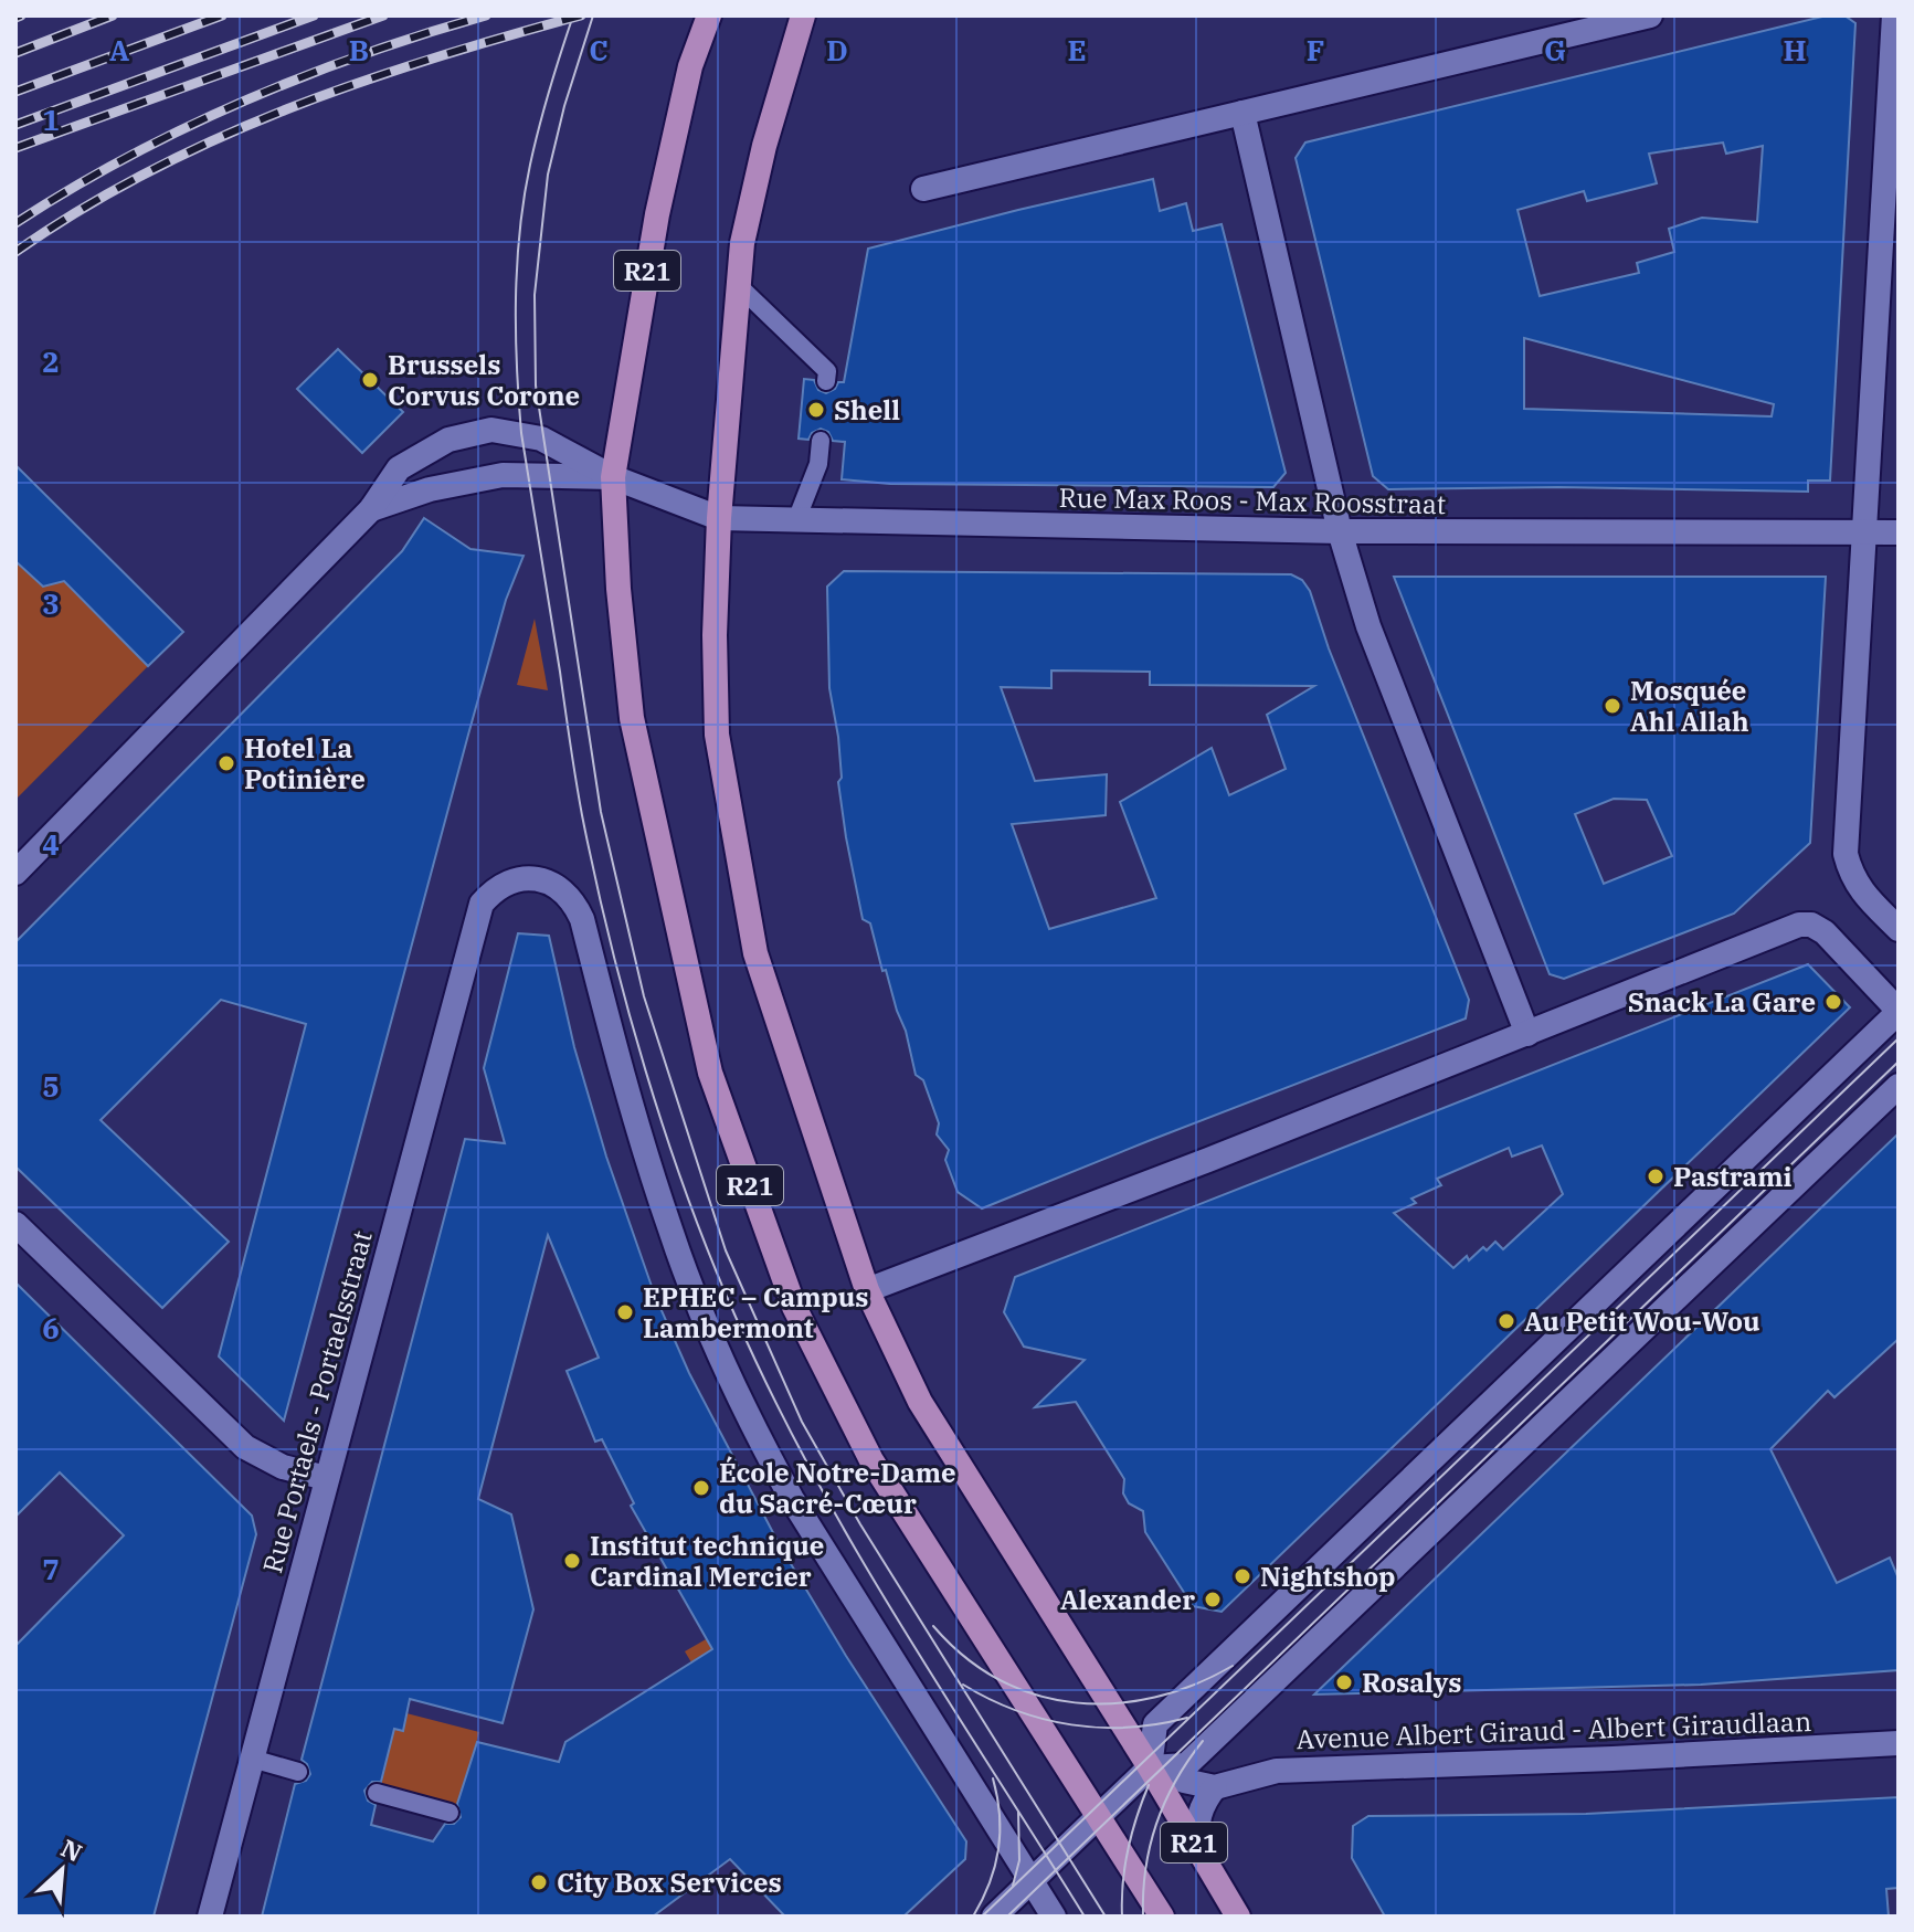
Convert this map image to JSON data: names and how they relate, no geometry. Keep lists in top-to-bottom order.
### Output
{
  "streets": {
    "main road": ["R21"],
    "street": ["Rue Max Roos - Max Roosstraat", "Rue Portaels - Portaelsstraat", "Avenue Albert Giraud - Albert Giraudlaan"]
  },
  "crossings": [
    ["R21", "Rue Max Roos - Max Roosstraat"],
    ["R21", "Avenue Albert Giraud - Albert Giraudlaan"]
  ],
  "places": [
    "Brussels Corvus Corone",
    "Shell",
    "Mosquée Ahl Allah",
    "Hotel La Potinière",
    "Snack La Gare",
    "Pastrami",
    "EPHEC – Campus Lambermont",
    "Au Petit Wou-Wou",
    "École Notre-Dame du Sacré-Cœur",
    "Institut technique Cardinal Mercier",
    "Nightshop",
    "Alexander",
    "Rosalys",
    "City Box Services"
  ],
  "north": "top right",
  "grid": {
    "columns": [
      "A",
      "B",
      "C",
      "D",
      "E",
      "F",
      "G",
      "H"
    ],
    "rows": [
      "1",
      "2",
      "3",
      "4",
      "5",
      "6",
      "7"
    ]
  }
}
